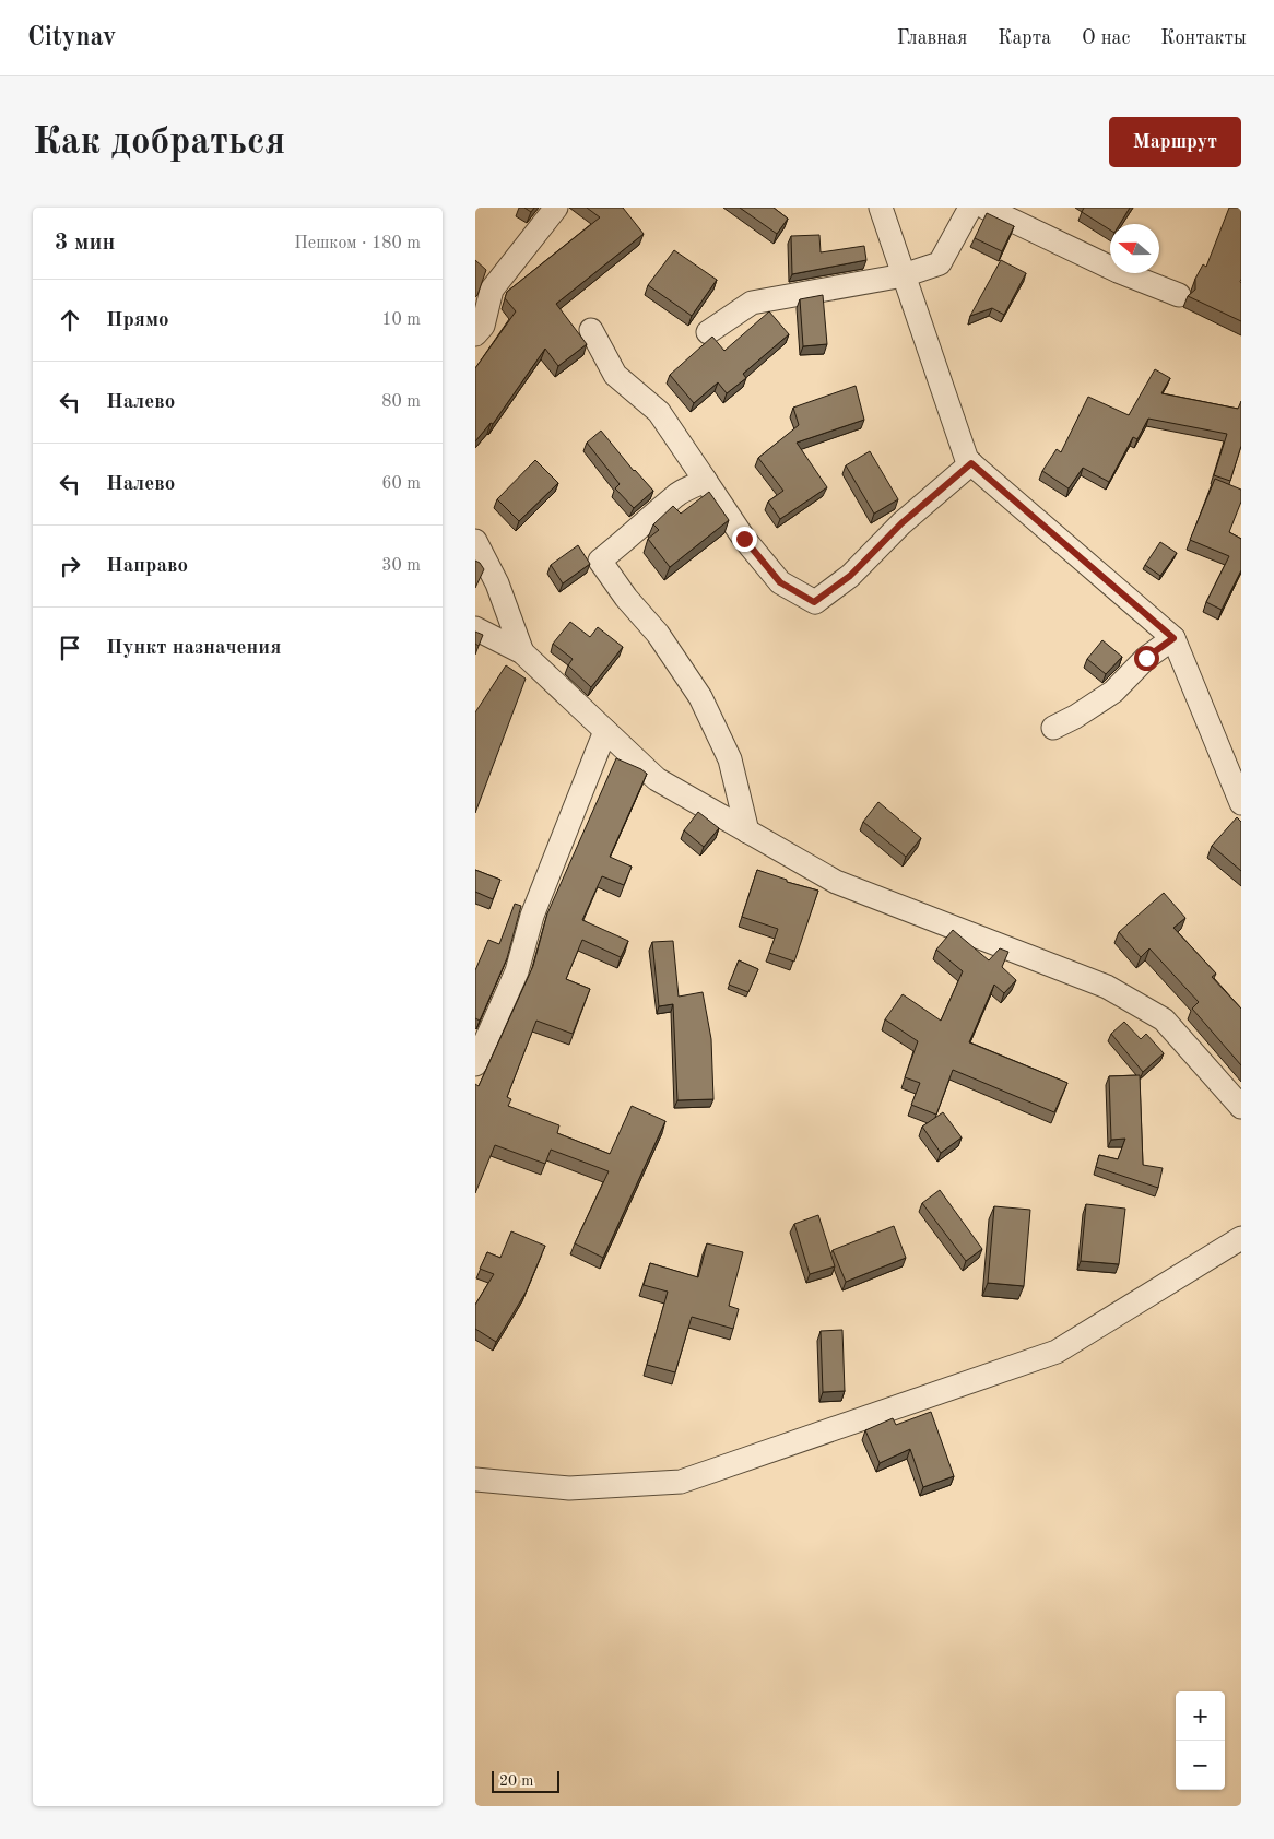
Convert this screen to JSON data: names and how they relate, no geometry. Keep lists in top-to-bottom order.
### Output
{
  "scale_bar": "20 m",
  "north": "left",
  "page": {
    "header": "Citynav",
    "nav": [
      "Главная",
      "Карта",
      "О нас",
      "Контакты"
    ],
    "buttons": "Маршрут",
    "title": "Как добраться",
    "heading": ["3 мин", "Пешком · 180 m"],
    "list": [
      ["Прямо", "10 m"],
      ["Налево", "80 m"],
      ["Налево", "60 m"],
      ["Направо", "30 m"],
      "Пункт назначения"
    ],
    "map_buttons": ["+", "−"],
    "scale": "20 m"
  }
}
